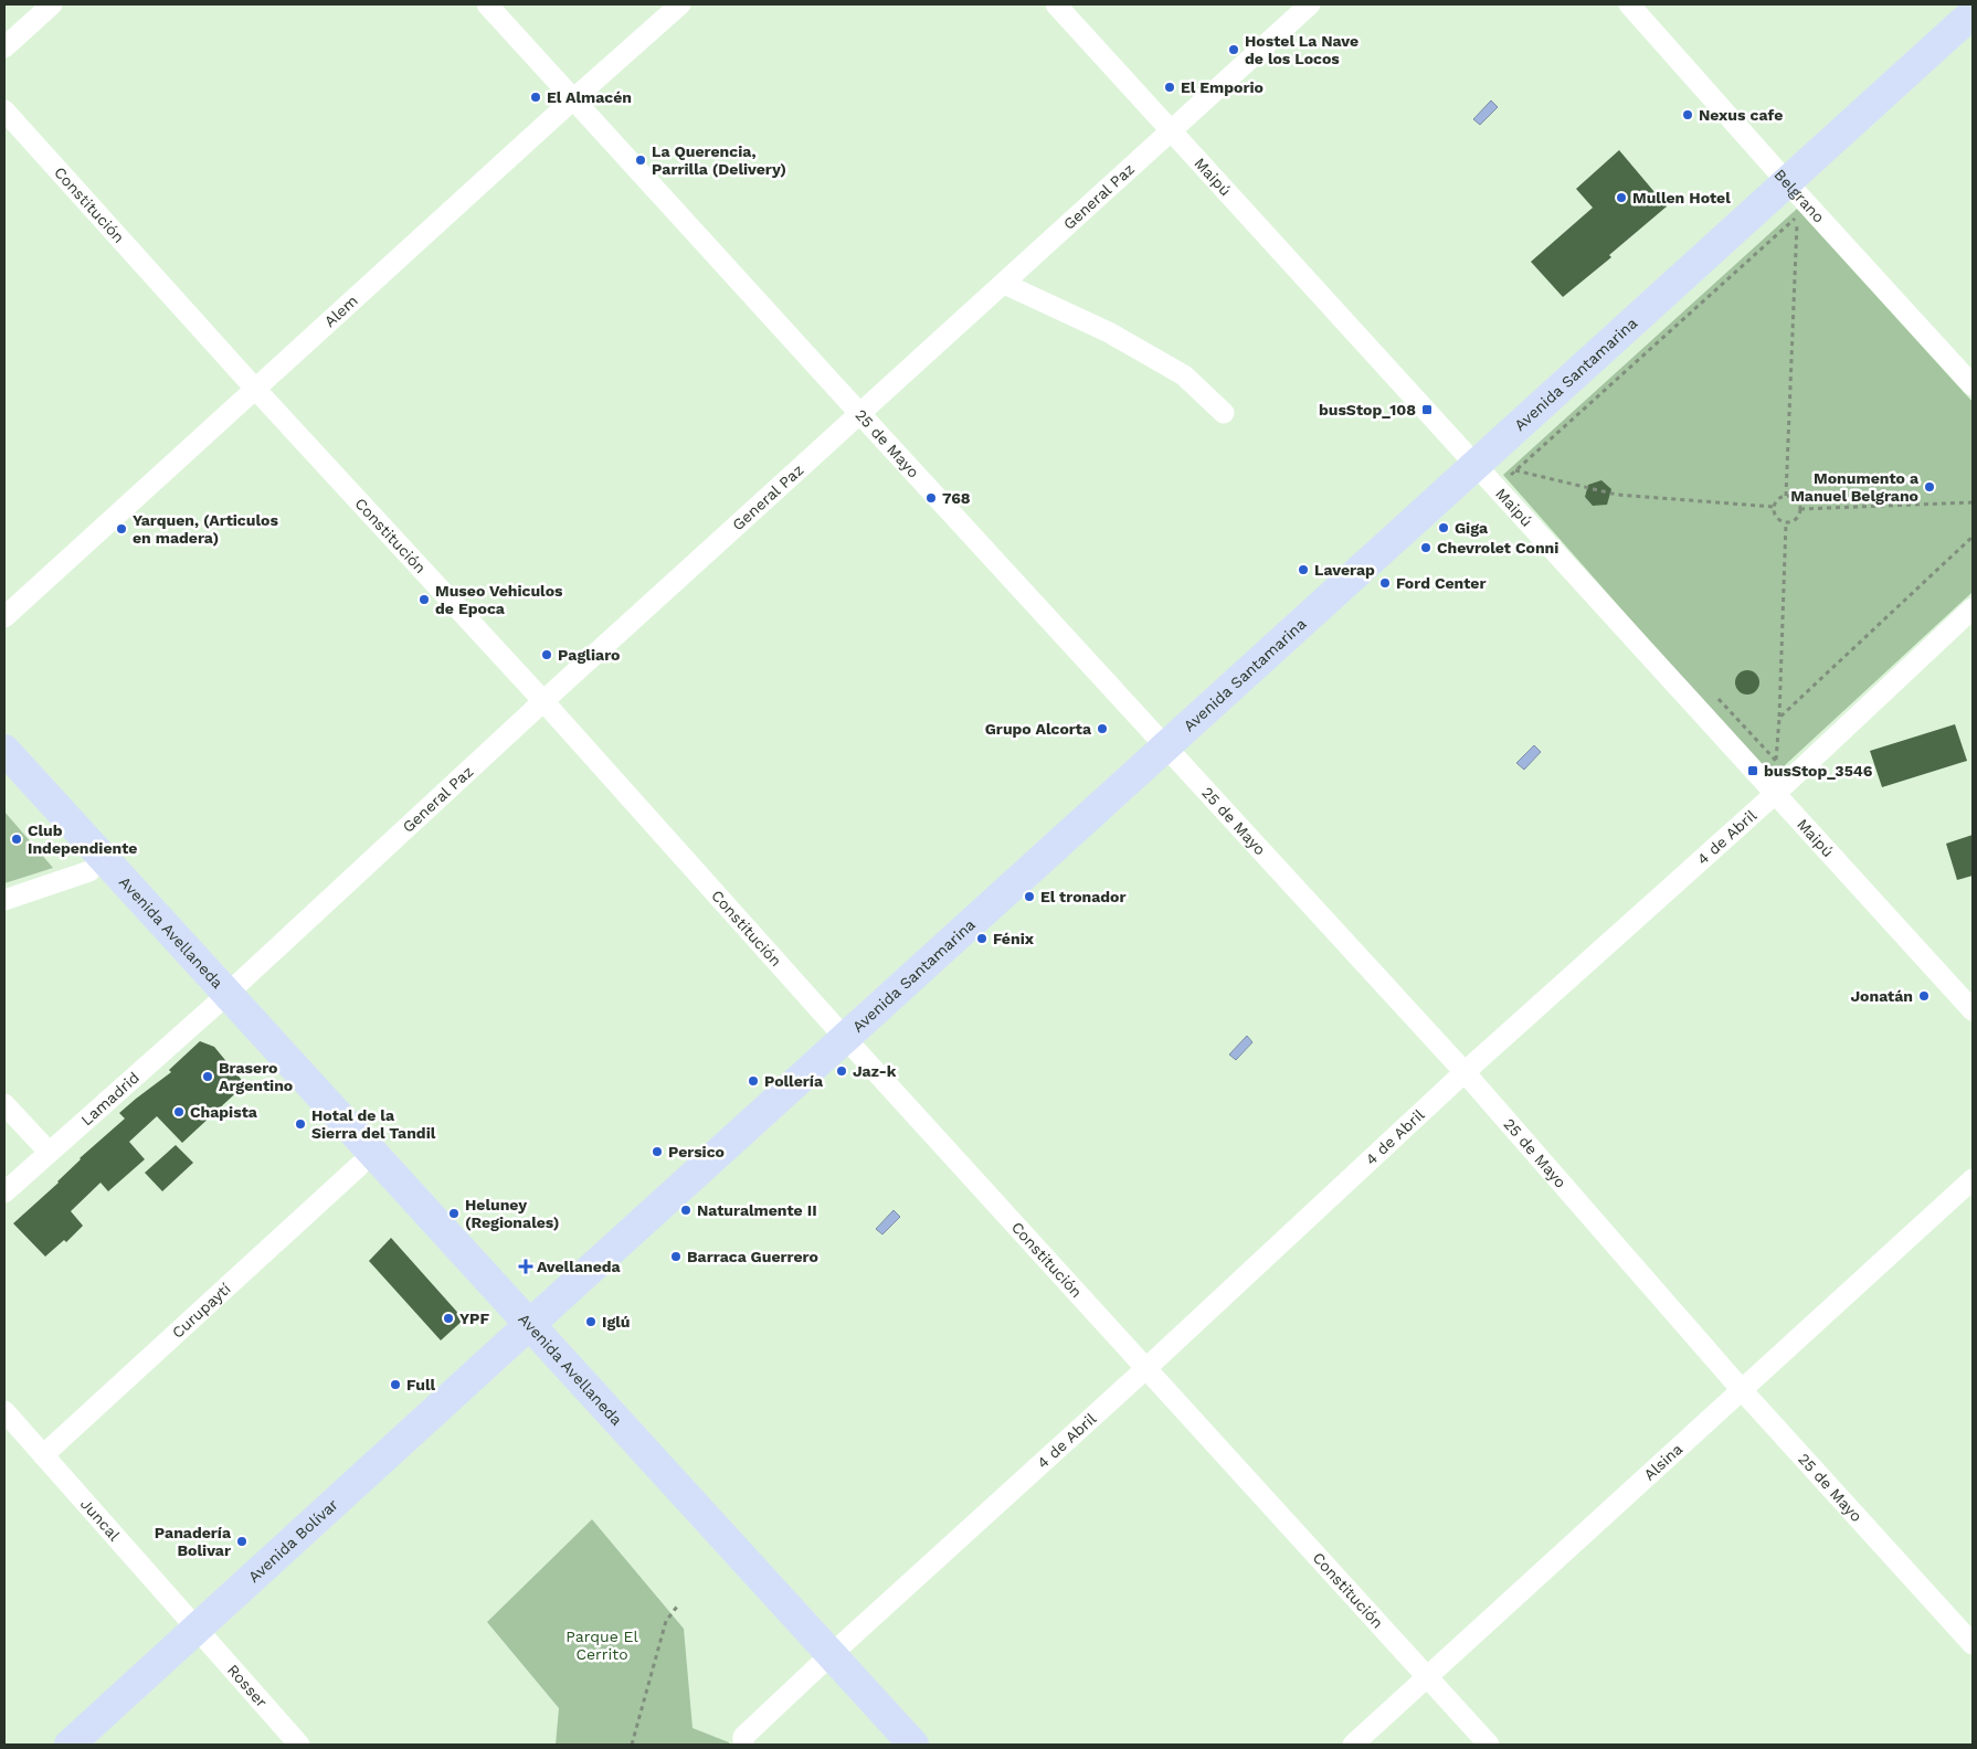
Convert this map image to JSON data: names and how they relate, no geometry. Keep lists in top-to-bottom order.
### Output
{
  "streets": {
    "main road": ["Avenida Santamarina", "Avenida Avellaneda", "Avenida Bolívar"],
    "street": [
      "Maipú",
      "Belgrano",
      "General Paz",
      "Constitución",
      "Alem",
      "25 de Mayo",
      "4 de Abril",
      "Lamadrid",
      "Curupaytí",
      "Alsina",
      "Juncal",
      "Rosser"
    ]
  },
  "crossings": [
    ["Maipú", "General Paz"],
    ["Maipú", "Avenida Santamarina"],
    ["Maipú", "4 de Abril"],
    ["Belgrano", "Avenida Santamarina"],
    ["General Paz", "Constitución"],
    ["General Paz", "25 de Mayo"],
    ["General Paz", "Avenida Avellaneda"],
    ["General Paz", "Lamadrid"],
    ["Constitución", "Alem"],
    ["Constitución", "Avenida Santamarina"],
    ["Constitución", "4 de Abril"],
    ["Constitución", "Alsina"],
    ["Alem", "25 de Mayo"],
    ["Avenida Santamarina", "25 de Mayo"],
    ["Avenida Santamarina", "Avenida Avellaneda"],
    ["Avenida Santamarina", "Avenida Bolívar"],
    ["25 de Mayo", "4 de Abril"],
    ["25 de Mayo", "Alsina"],
    ["4 de Abril", "Avenida Avellaneda"],
    ["Avenida Avellaneda", "Lamadrid"],
    ["Avenida Avellaneda", "Curupaytí"],
    ["Avenida Avellaneda", "Avenida Bolívar"],
    ["Curupaytí", "Juncal"],
    ["Juncal", "Avenida Bolívar"],
    ["Juncal", "Rosser"],
    ["Avenida Bolívar", "Rosser"]
  ],
  "parks": ["Parque El Cerrito"],
  "places": {
    "other": [
      "Hostel La Nave de los Locos",
      "El Emporio",
      "El Almacén",
      "Nexus cafe",
      "La Querencia, Parrilla (Delivery)",
      "Mullen Hotel",
      "Monumento a Manuel Belgrano",
      "768",
      "Giga",
      "Yarquen, (Articulos en madera)",
      "Chevrolet Conni",
      "Laverap",
      "Ford Center",
      "Museo Vehiculos de Epoca",
      "Pagliaro",
      "Grupo Alcorta",
      "Club Independiente",
      "El tronador",
      "Fénix",
      "Jonatán",
      "Jaz-k",
      "Brasero Argentino",
      "Pollería",
      "Chapista",
      "Hotal de la Sierra del Tandil",
      "Persico",
      "Naturalmente II",
      "Heluney (Regionales)",
      "Barraca Guerrero",
      "YPF",
      "Iglú",
      "Full",
      "Panadería Bolivar"
    ],
    "transit": ["busStop_108", "busStop_3546"],
    "health": ["Avellaneda"]
  }
}
